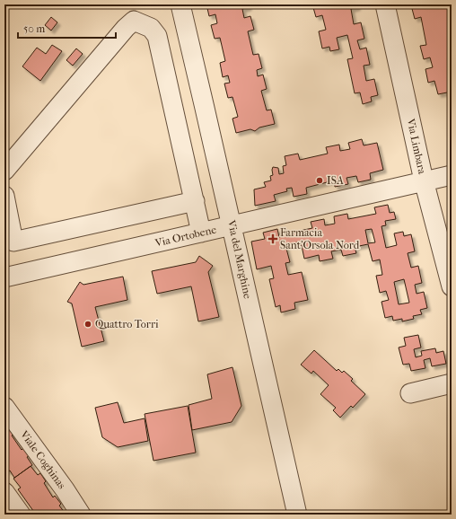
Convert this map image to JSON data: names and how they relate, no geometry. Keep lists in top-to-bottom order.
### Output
{
  "streets": {
    "street": [
      "Via Limbara",
      "Via Ortobene",
      "Via del Marghine",
      "Viale Coghinas"
    ]
  },
  "crossings": [
    ["Via Limbara", "Via Ortobene"],
    ["Via Ortobene", "Via del Marghine"]
  ],
  "places": {
    "other": ["ISA", "Quattro Torri"],
    "health": ["Farmacia Sant'Orsola Nord"]
  },
  "scale_bar": "50 m"
}
